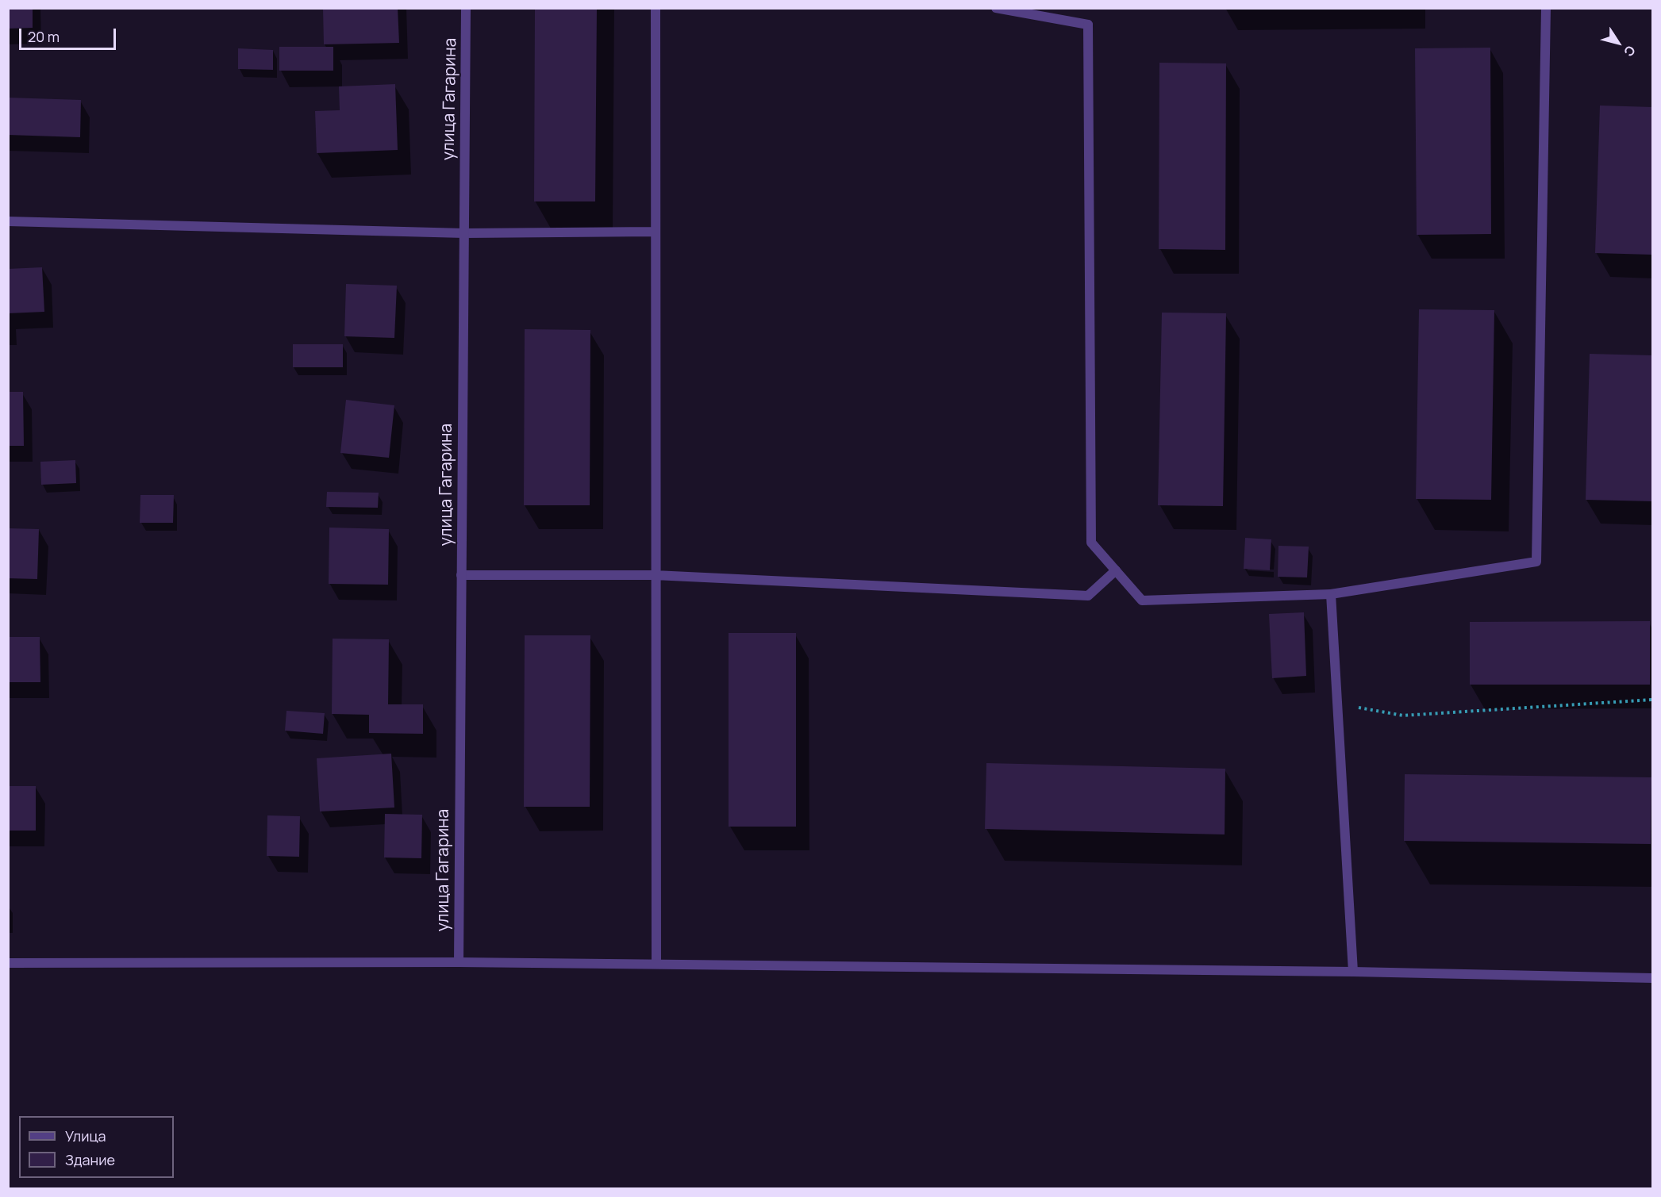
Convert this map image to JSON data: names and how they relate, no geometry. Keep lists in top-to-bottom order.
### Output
{
  "streets": {
    "street": ["улица Гагарина"]
  },
  "legend": ["Улица", "Здание"],
  "scale_bar": "20 m",
  "north": "bottom right"
}
